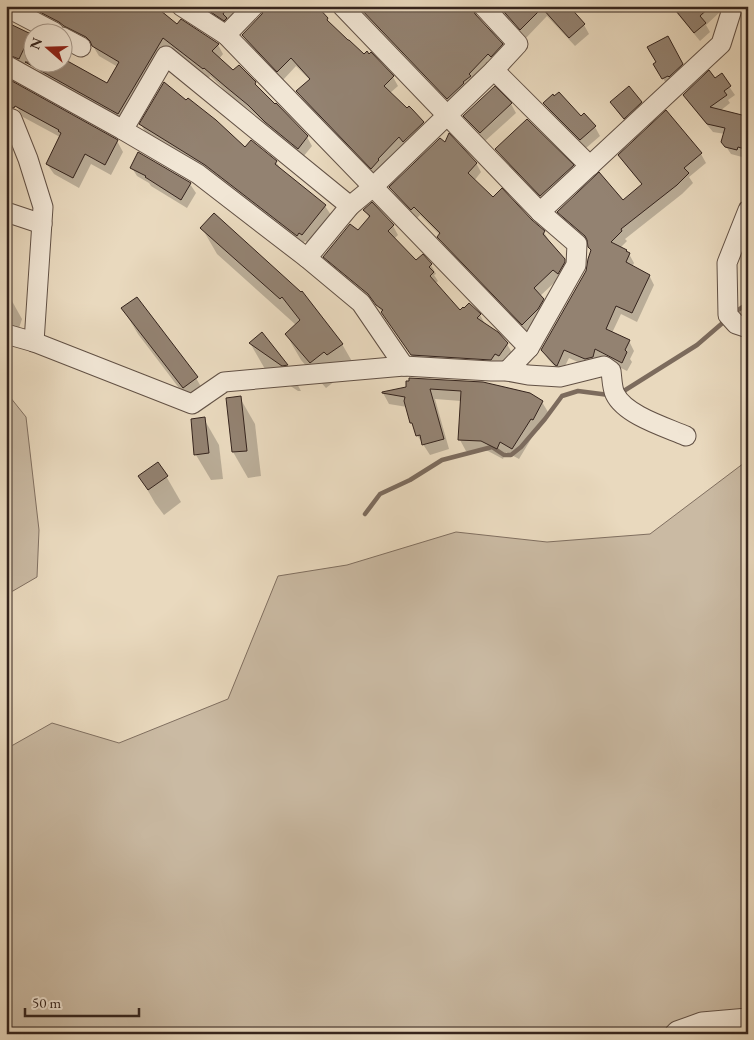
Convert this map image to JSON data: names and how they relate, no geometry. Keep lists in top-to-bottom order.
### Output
{
  "scale_bar": "50 m",
  "north": "left"
}
